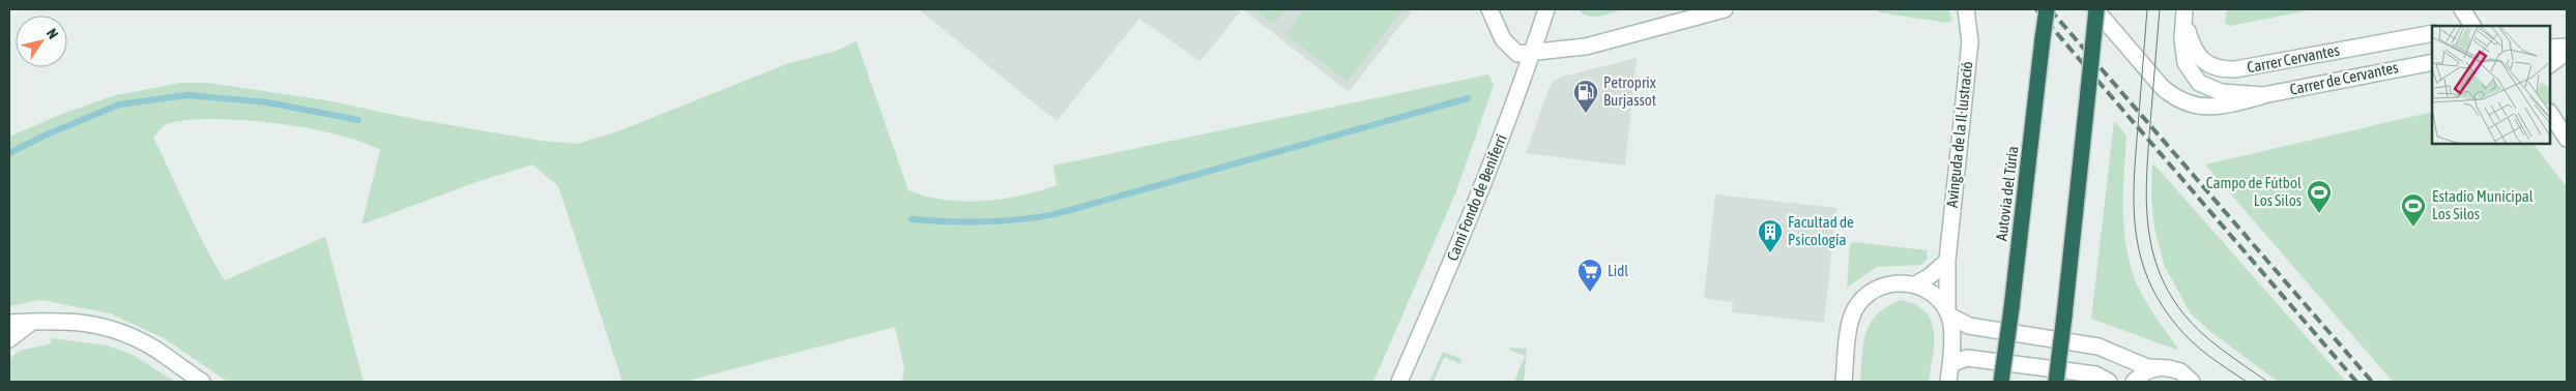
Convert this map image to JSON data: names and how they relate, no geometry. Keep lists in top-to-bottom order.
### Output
{
  "streets": {
    "highway": ["Autovia del Túria"],
    "street": [
      "Carrer Cervantes",
      "Carrer de Cervantes",
      "Avinguda de la Il·lustració",
      "Camí Fondo de Beniferri"
    ]
  },
  "places": {
    "fuel station": ["Petroprix Burjassot"],
    "sports": ["Campo de Fútbol Los Silos", "Estadio Municipal Los Silos"],
    "building": ["Facultad de Psicología"],
    "supermarket": ["Lidl"]
  },
  "north": "top right"
}
